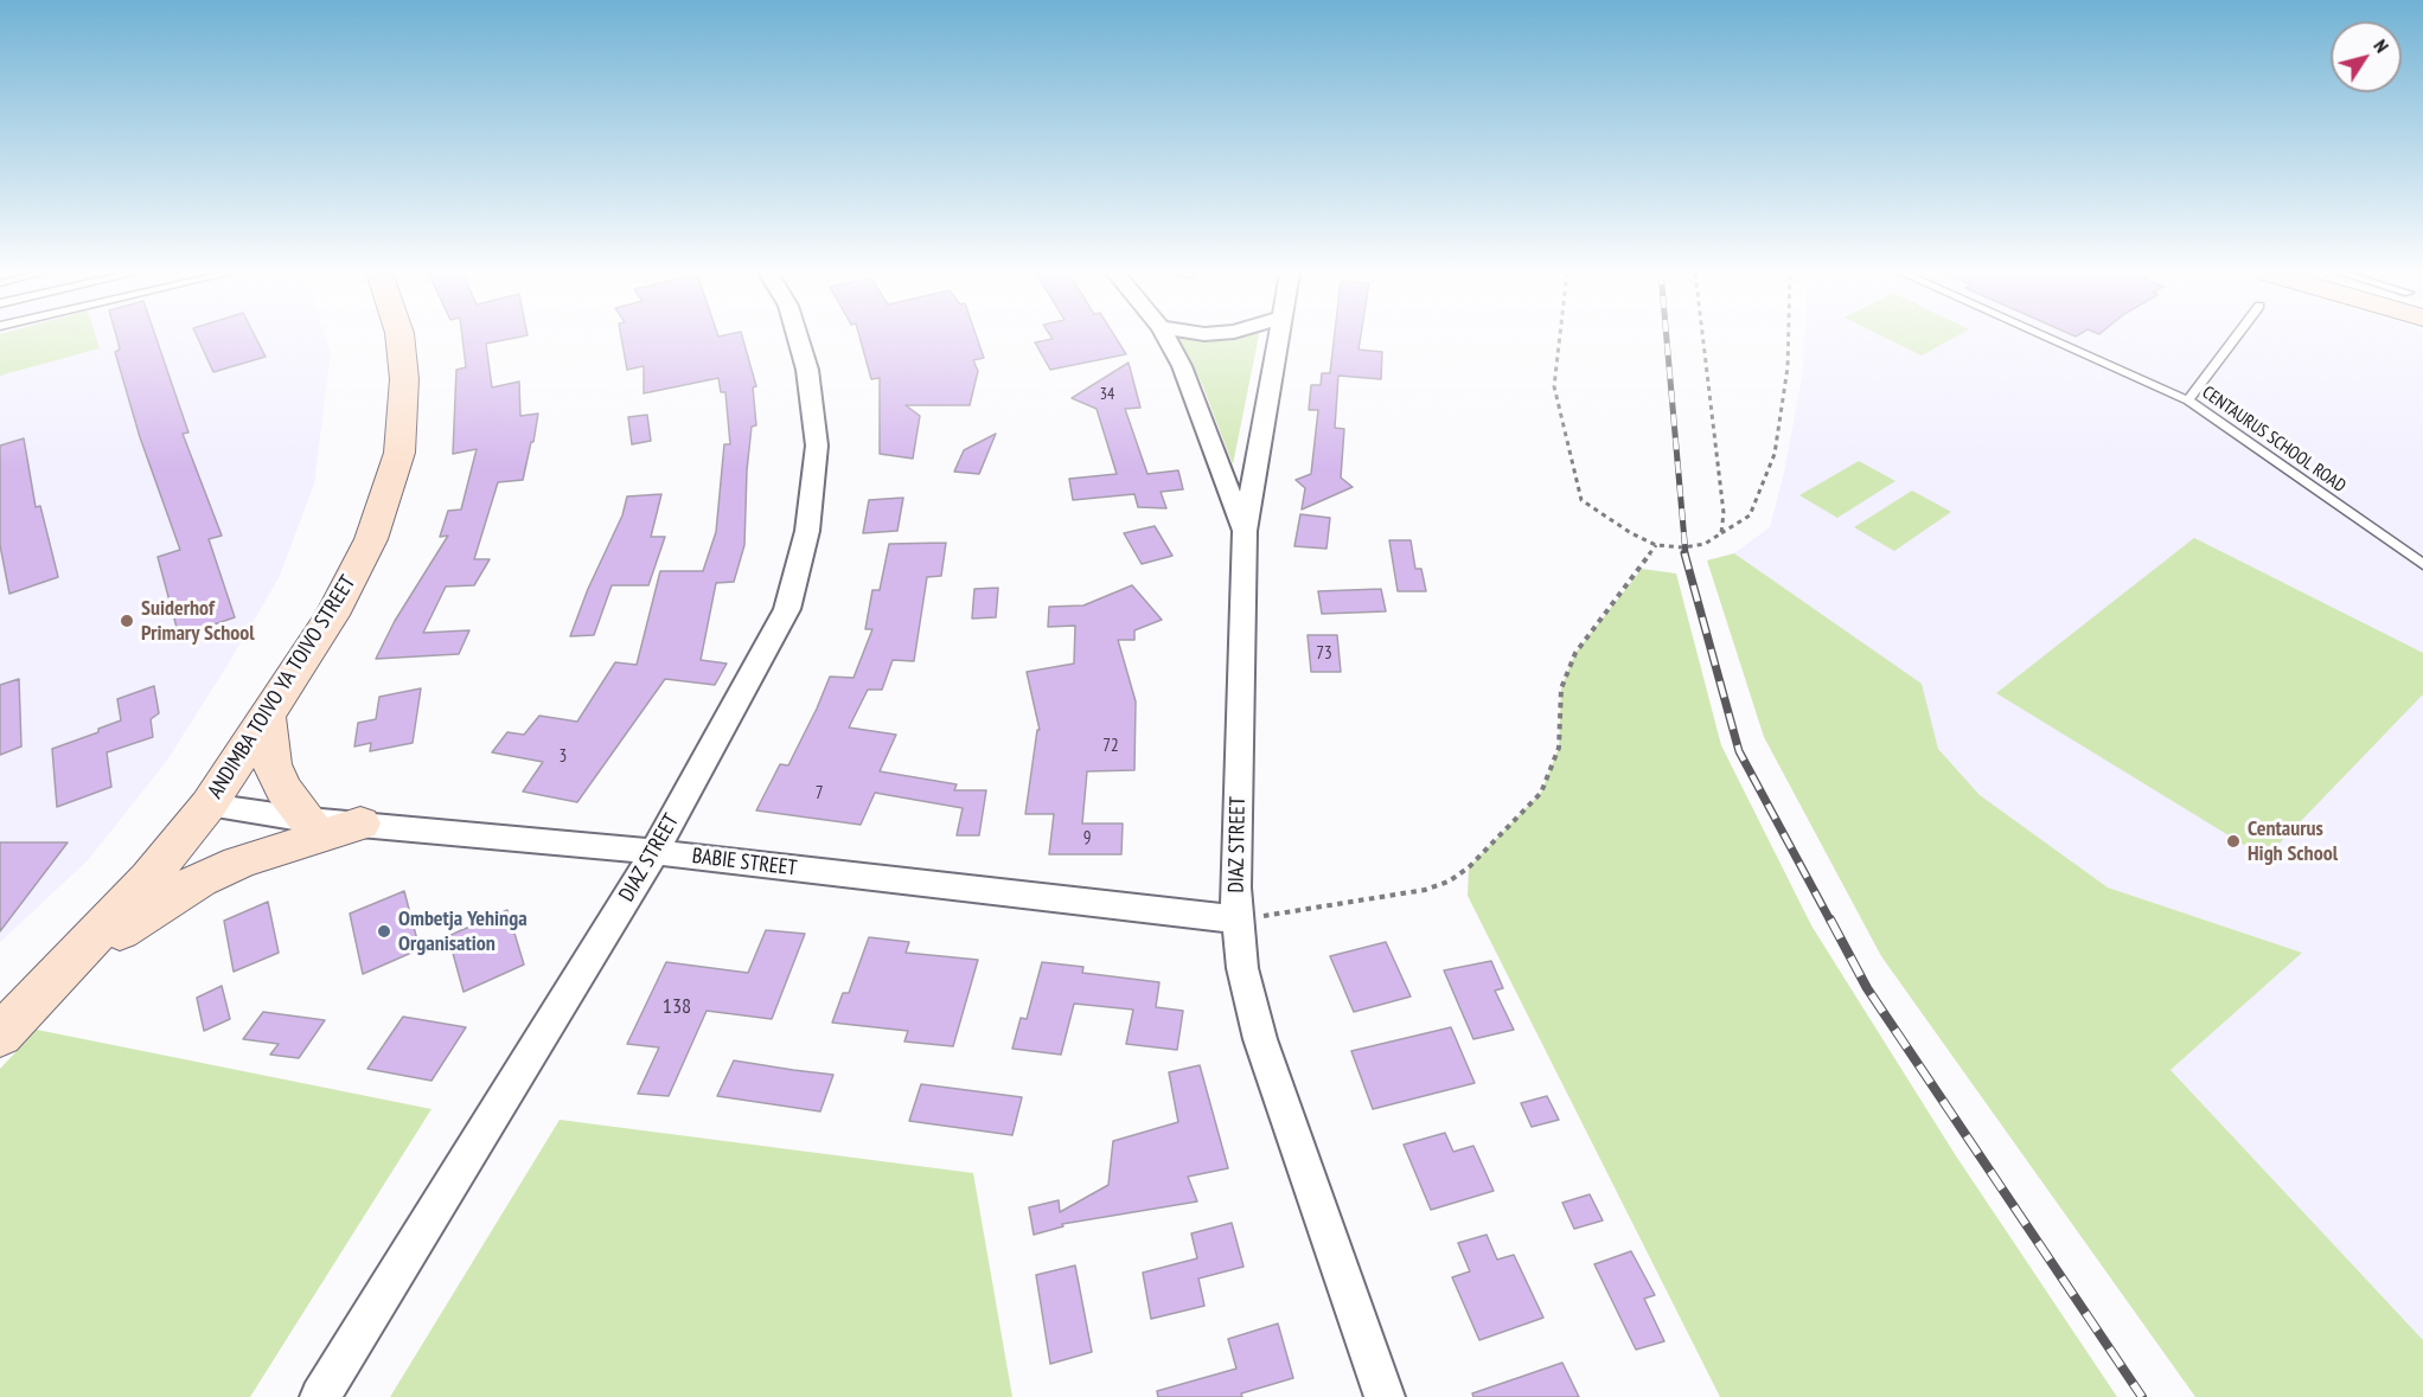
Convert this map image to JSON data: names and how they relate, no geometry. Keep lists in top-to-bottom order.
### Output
{
  "streets": {
    "street": ["ANDIMBA TOIVO YA TOIVO STREET", "DIAZ STREET", "BABIE STREET"],
    "lane": ["CENTAURUS SCHOOL ROAD"]
  },
  "crossings": [
    ["ANDIMBA TOIVO YA TOIVO STREET", "BABIE STREET"],
    ["DIAZ STREET", "BABIE STREET"]
  ],
  "places": ["Suiderhof Primary School", "Centaurus High School", "Ombetja Yehinga Organisation"],
  "house_numbers": [
    "34",
    "73",
    "72",
    "3",
    "7",
    "9",
    "138"
  ],
  "north": "top right"
}
